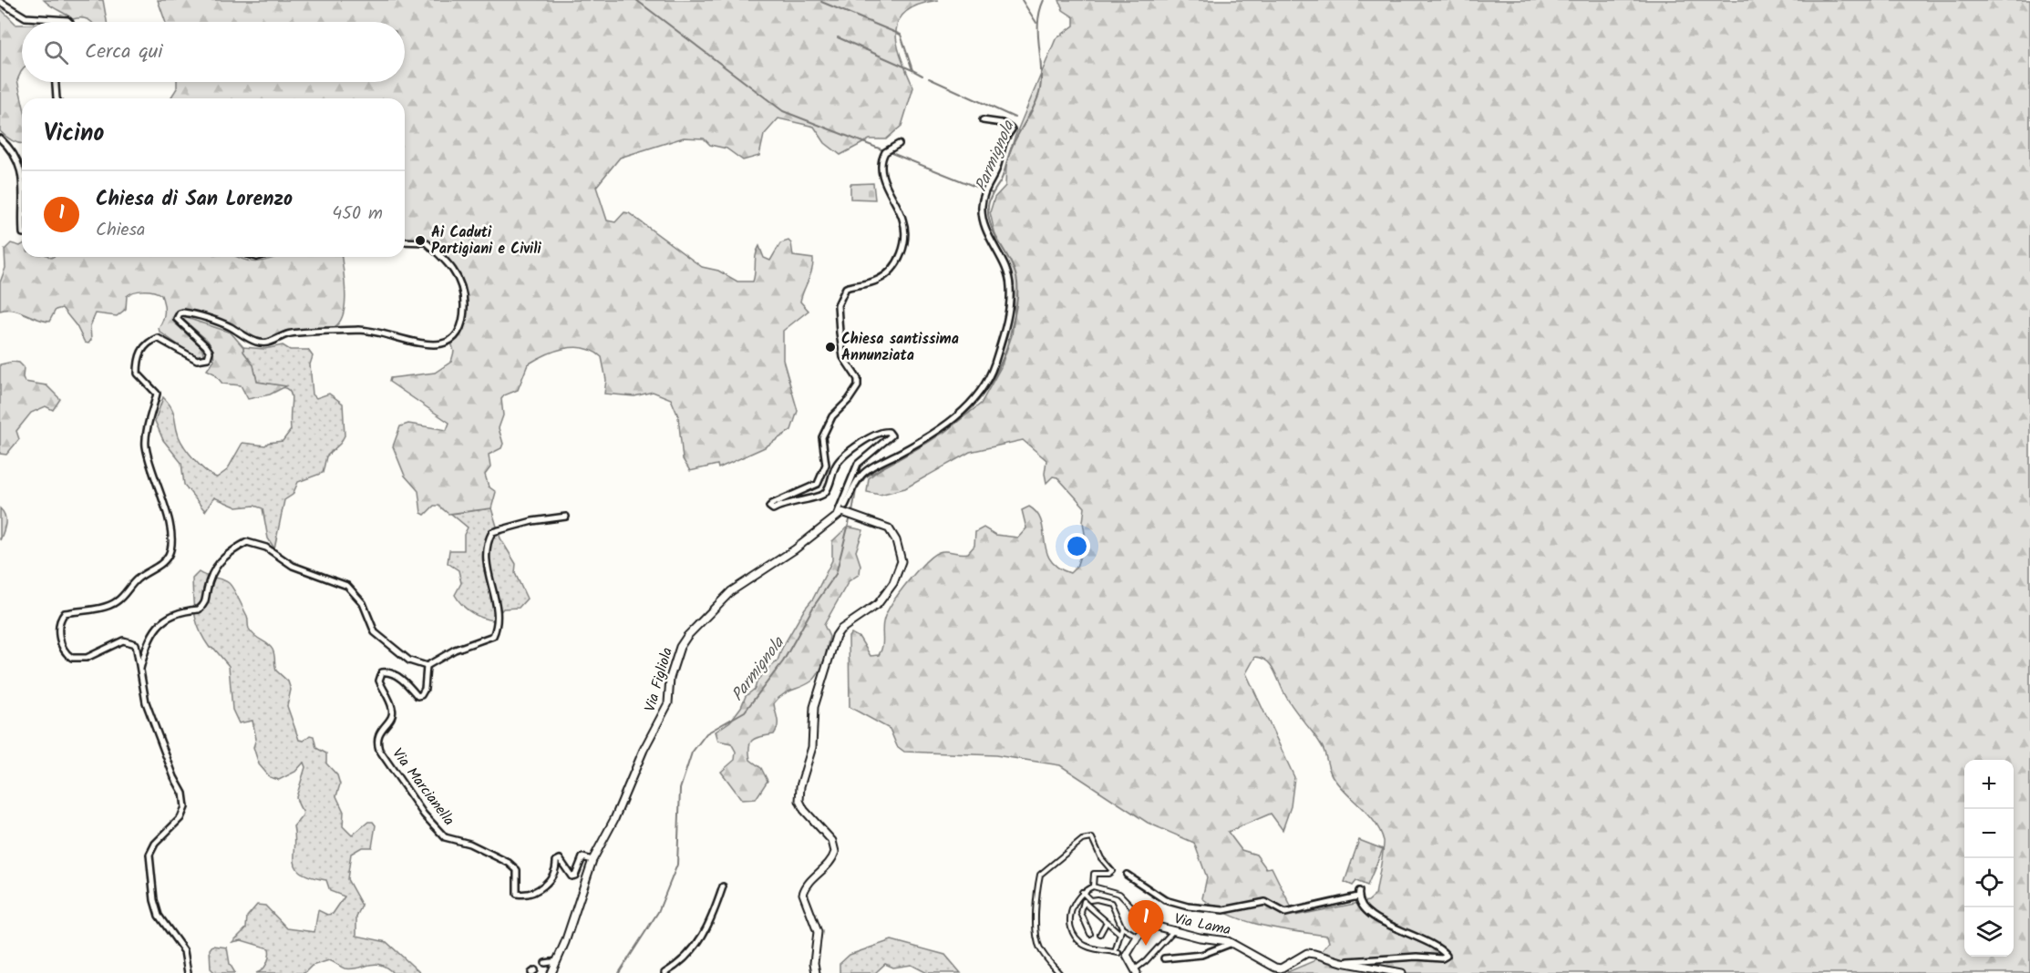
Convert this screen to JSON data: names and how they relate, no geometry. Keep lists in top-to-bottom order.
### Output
{
  "streets": {
    "street": ["Via Figliola", "Via Marcianella", "Via Lama"]
  },
  "crossings": [
    ["Via Figliola", "Via Marcianella"]
  ],
  "water": ["Parmignola"],
  "places": ["Ai Caduti Partigiani e Civili", "Chiesa santissima Annunziata"],
  "page": {
    "search": "Cerca qui",
    "heading": "Vicino",
    "list": [
      {
        "mark": "1",
        "name": "Chiesa di San Lorenzo",
        "note": "Chiesa",
        "value": "450 m"
      }
    ],
    "map_buttons": ["+", "−"],
    "pins": "1"
  }
}
